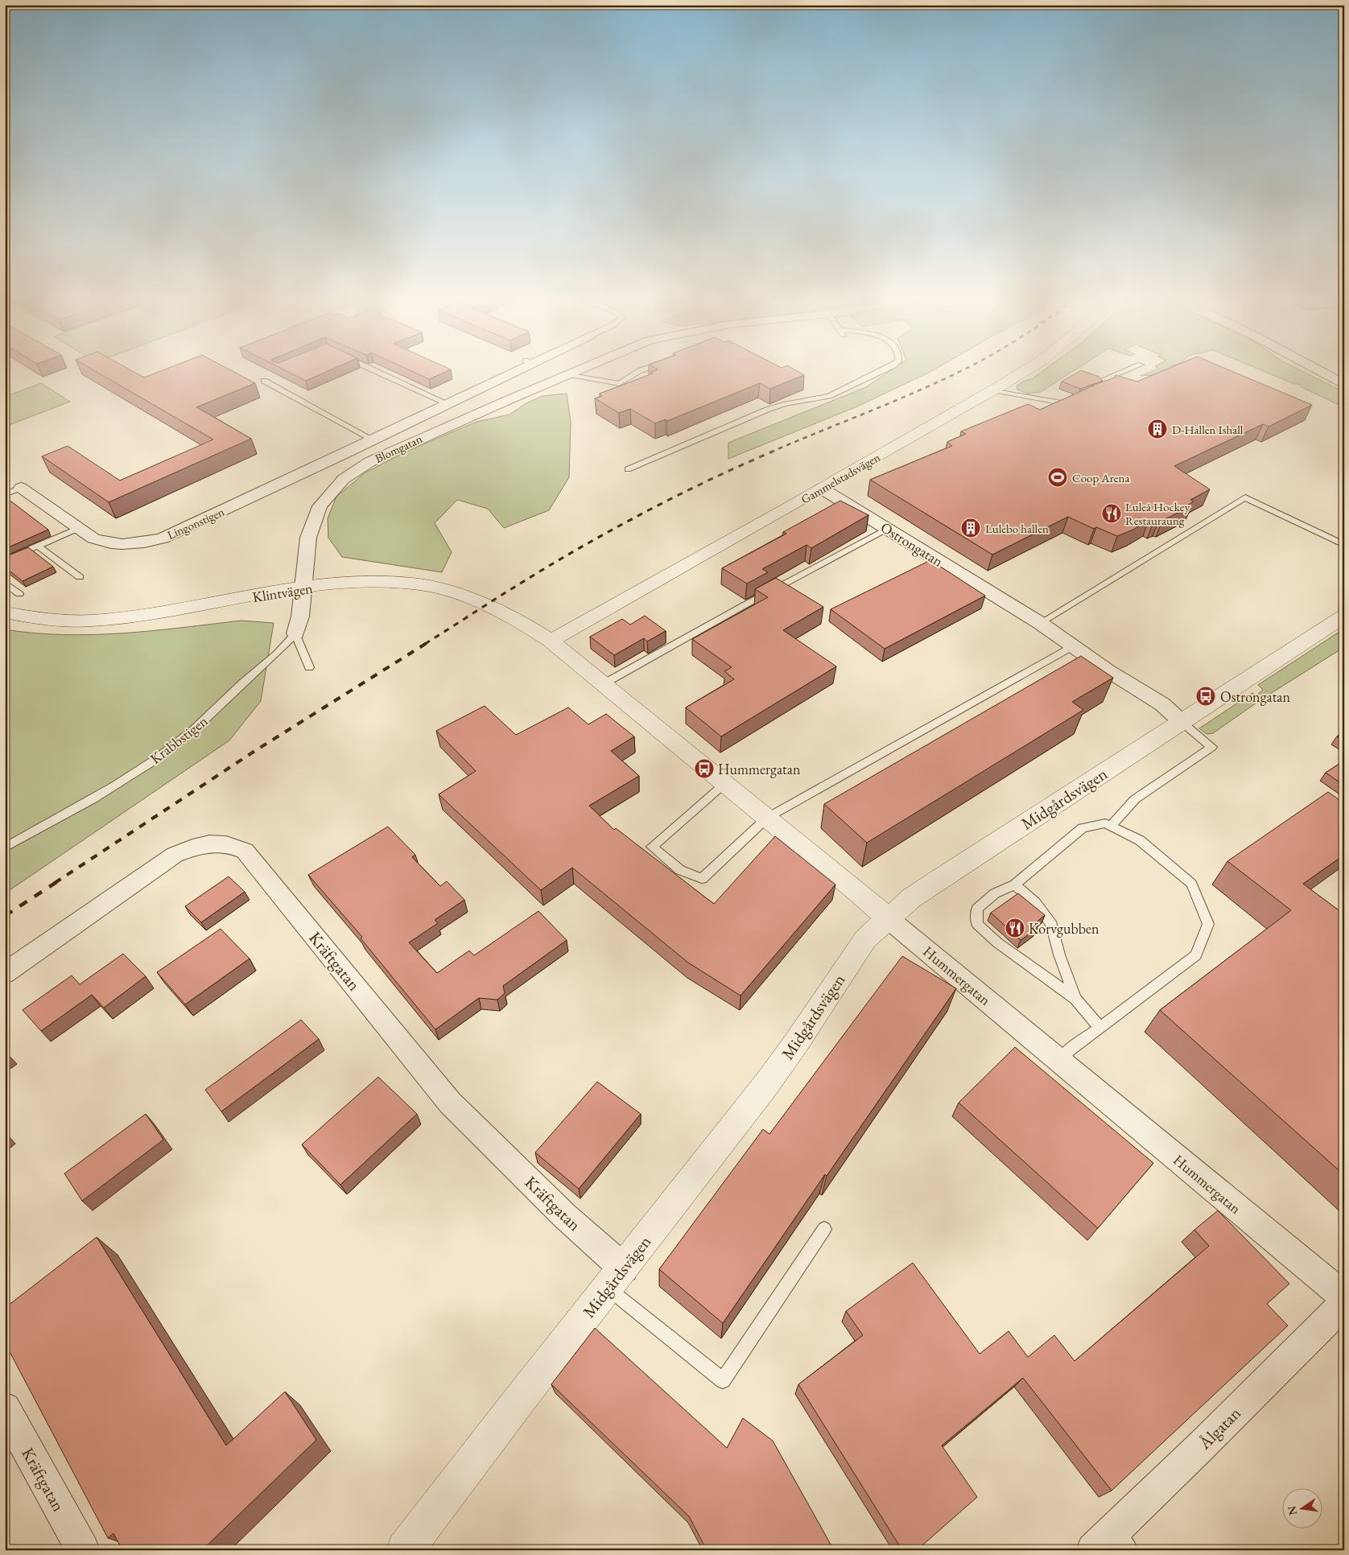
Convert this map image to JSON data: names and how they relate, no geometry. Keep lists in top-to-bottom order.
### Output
{
  "streets": {
    "street": [
      "Blomgatan",
      "Gammelstadsvägen",
      "Lingonstigen",
      "Ostrongatan",
      "Klintvägen",
      "Krabbstigen",
      "Midgårdsvägen",
      "Kräftgatan",
      "Hummergatan",
      "Ålgatan"
    ]
  },
  "crossings": [
    ["Blomgatan", "Klintvägen"],
    ["Blomgatan", "Krabbstigen"],
    ["Gammelstadsvägen", "Ostrongatan"],
    ["Gammelstadsvägen", "Klintvägen"],
    ["Gammelstadsvägen", "Hummergatan"],
    ["Ostrongatan", "Midgårdsvägen"],
    ["Klintvägen", "Krabbstigen"],
    ["Klintvägen", "Hummergatan"],
    ["Midgårdsvägen", "Kräftgatan"],
    ["Midgårdsvägen", "Hummergatan"]
  ],
  "places": {
    "building": ["D-Hallen Ishall", "Lulebo hallen"],
    "sports": ["Coop Arena"],
    "restaurant": ["Luleå Hockey Restauraung", "Korvgubben"],
    "bus stop": ["Ostrongatan", "Hummergatan"]
  },
  "north": "left"
}
